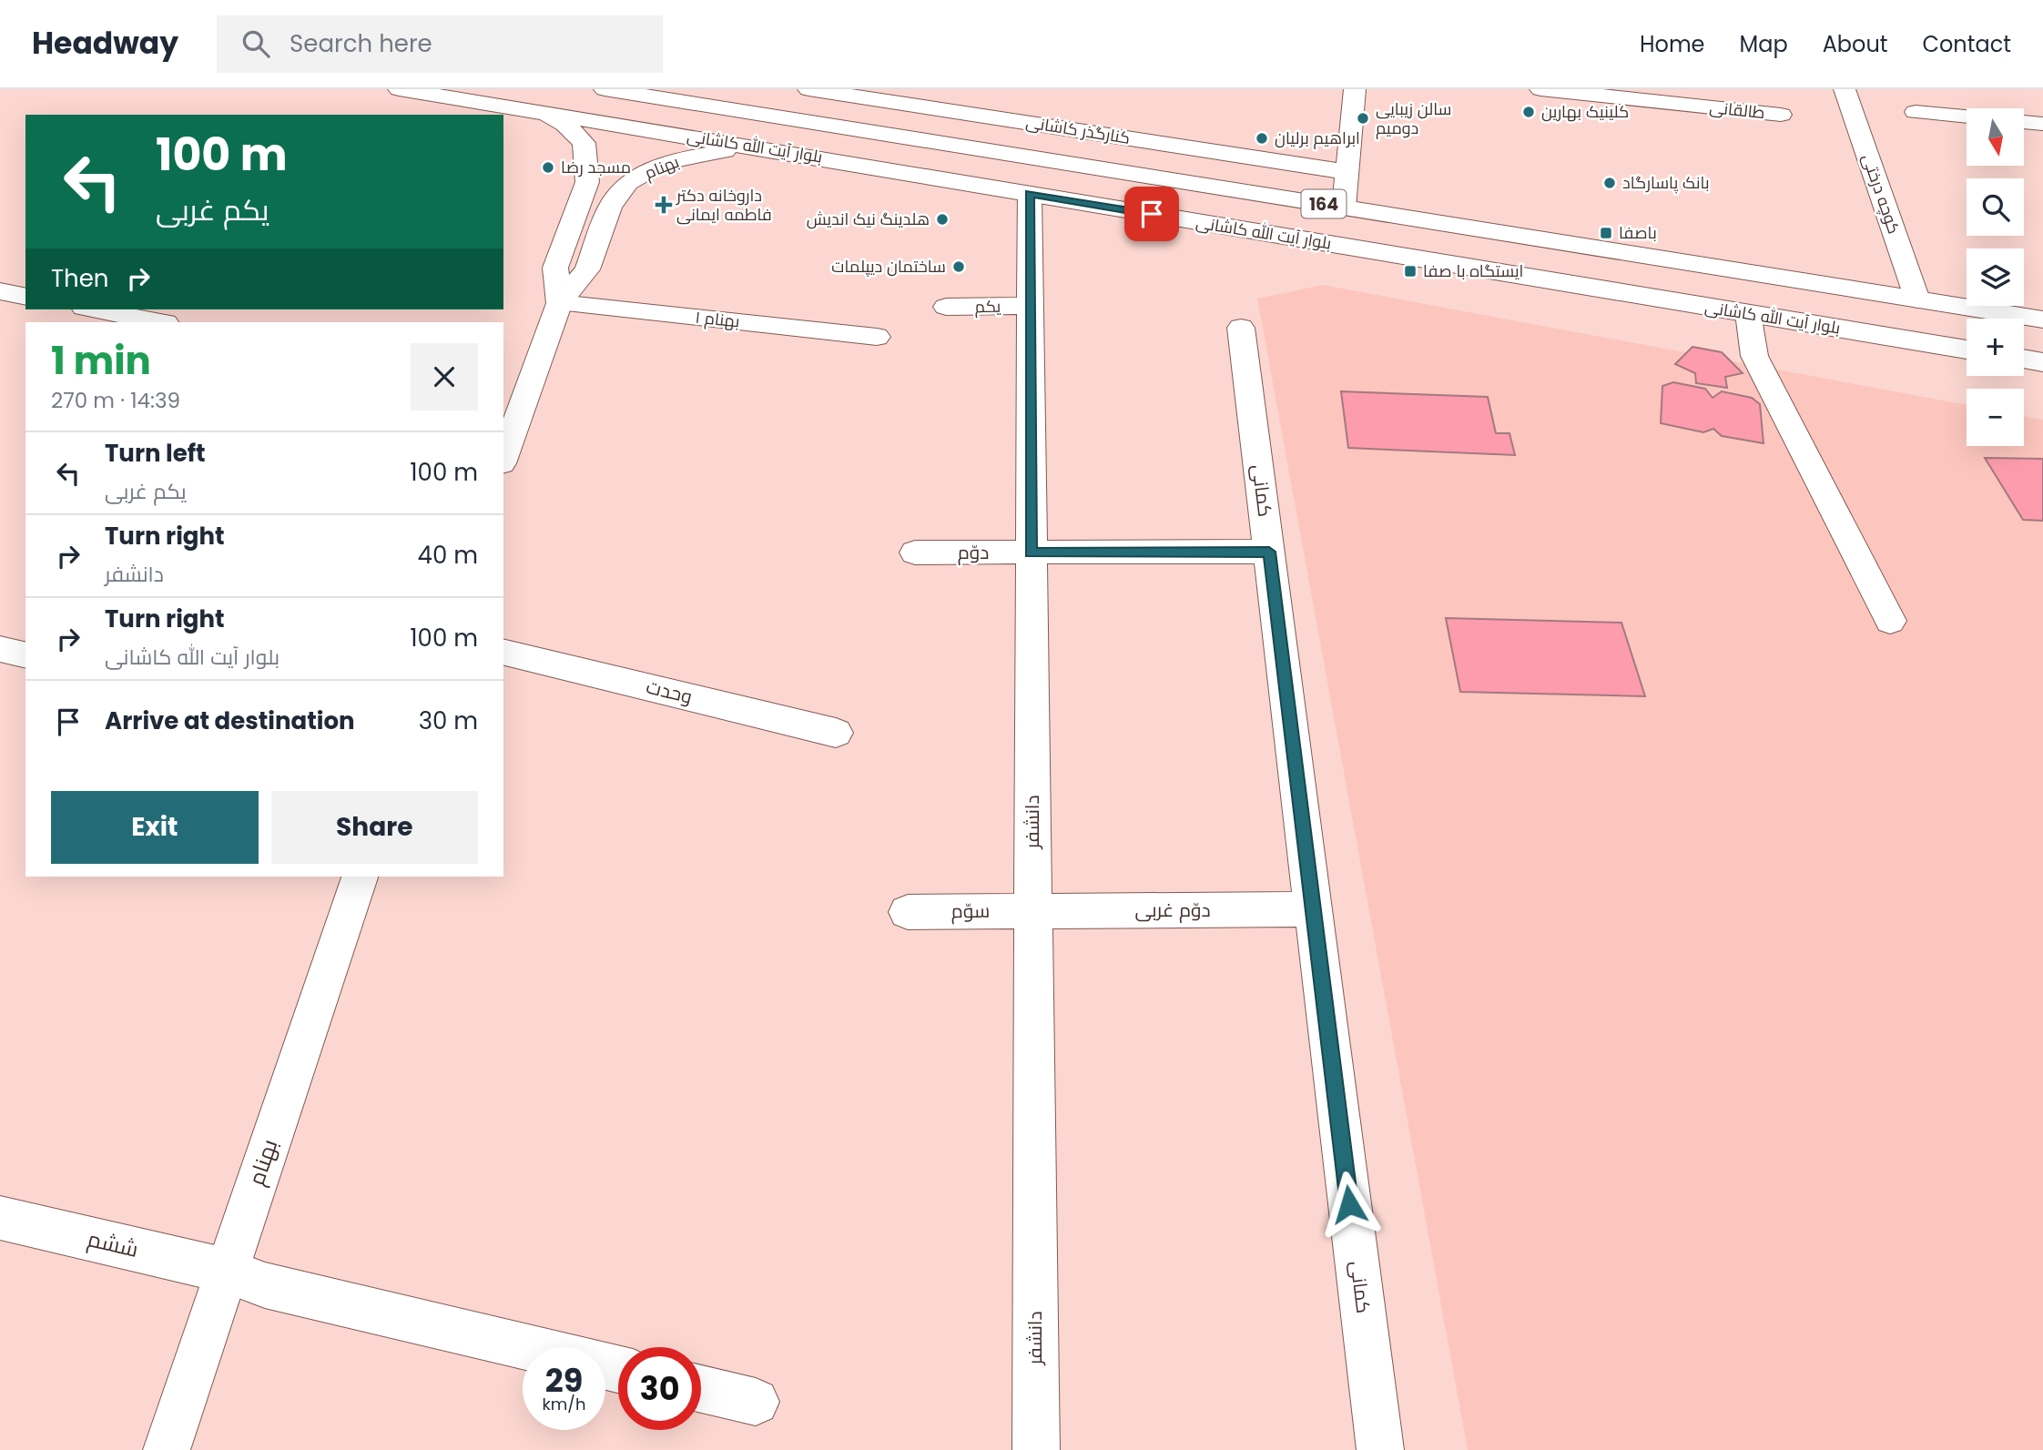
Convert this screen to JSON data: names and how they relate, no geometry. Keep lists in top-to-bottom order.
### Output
{
  "streets": {
    "street": [
      "طالقانی",
      "کنارگذر کاشانی",
      "بلوار آیت الله کاشانی",
      "بهنام",
      "کوچه درختی",
      "164",
      "یکم",
      "بهنام ۱",
      "کمانی",
      "دوّم",
      "وحدت",
      "دانشفر",
      "دوّم غربی",
      "سوّم",
      "ششم"
    ]
  },
  "crossings": [
    ["بلوار آیت الله کاشانی", "بهنام"],
    ["بلوار آیت الله کاشانی", "کوچه درختی"],
    ["بلوار آیت الله کاشانی", "دانشفر"],
    ["بهنام", "بهنام ۱"],
    ["بهنام", "ششم"],
    ["یکم", "دانشفر"],
    ["کمانی", "دوّم"],
    ["کمانی", "دوّم غربی"],
    ["دوّم", "دانشفر"],
    ["دانشفر", "دوّم غربی"],
    ["دانشفر", "سوّم"],
    ["دوّم غربی", "سوّم"]
  ],
  "places": {
    "other": [
      "کلینیک بهارین",
      "سالن زیبایی دومیم",
      "ابراهیم برلیان",
      "مسجد رضا",
      "بانک پاسارگاد",
      "هلدینگ نیک اندیش",
      "ساختمان دیپلمات"
    ],
    "health": ["داروخانه دکتر فاطمه ایمانی"],
    "transit": ["باصفا", "ایستگاه با صفا"]
  },
  "north": "bottom",
  "page": {
    "header": "Headway",
    "search": "Search here",
    "nav": [
      "Home",
      "Map",
      "About",
      "Contact"
    ],
    "map_buttons": ["+", "−"],
    "turn": ["100 m", "یکم غربی"],
    "then": "Then",
    "heading": ["1 min", "270 m · 14:39"],
    "list": [
      {
        "name": "Turn left",
        "note": "یکم غربی",
        "value": "100 m"
      },
      {
        "name": "Turn right",
        "note": "دانشفر",
        "value": "40 m"
      },
      {
        "name": "Turn right",
        "note": "بلوار آیت الله کاشانی",
        "value": "100 m"
      },
      {
        "name": "Arrive at destination",
        "value": "30 m"
      }
    ],
    "buttons": ["Exit", "Share"],
    "speed": "29 km/h",
    "limit": "30"
  }
}
